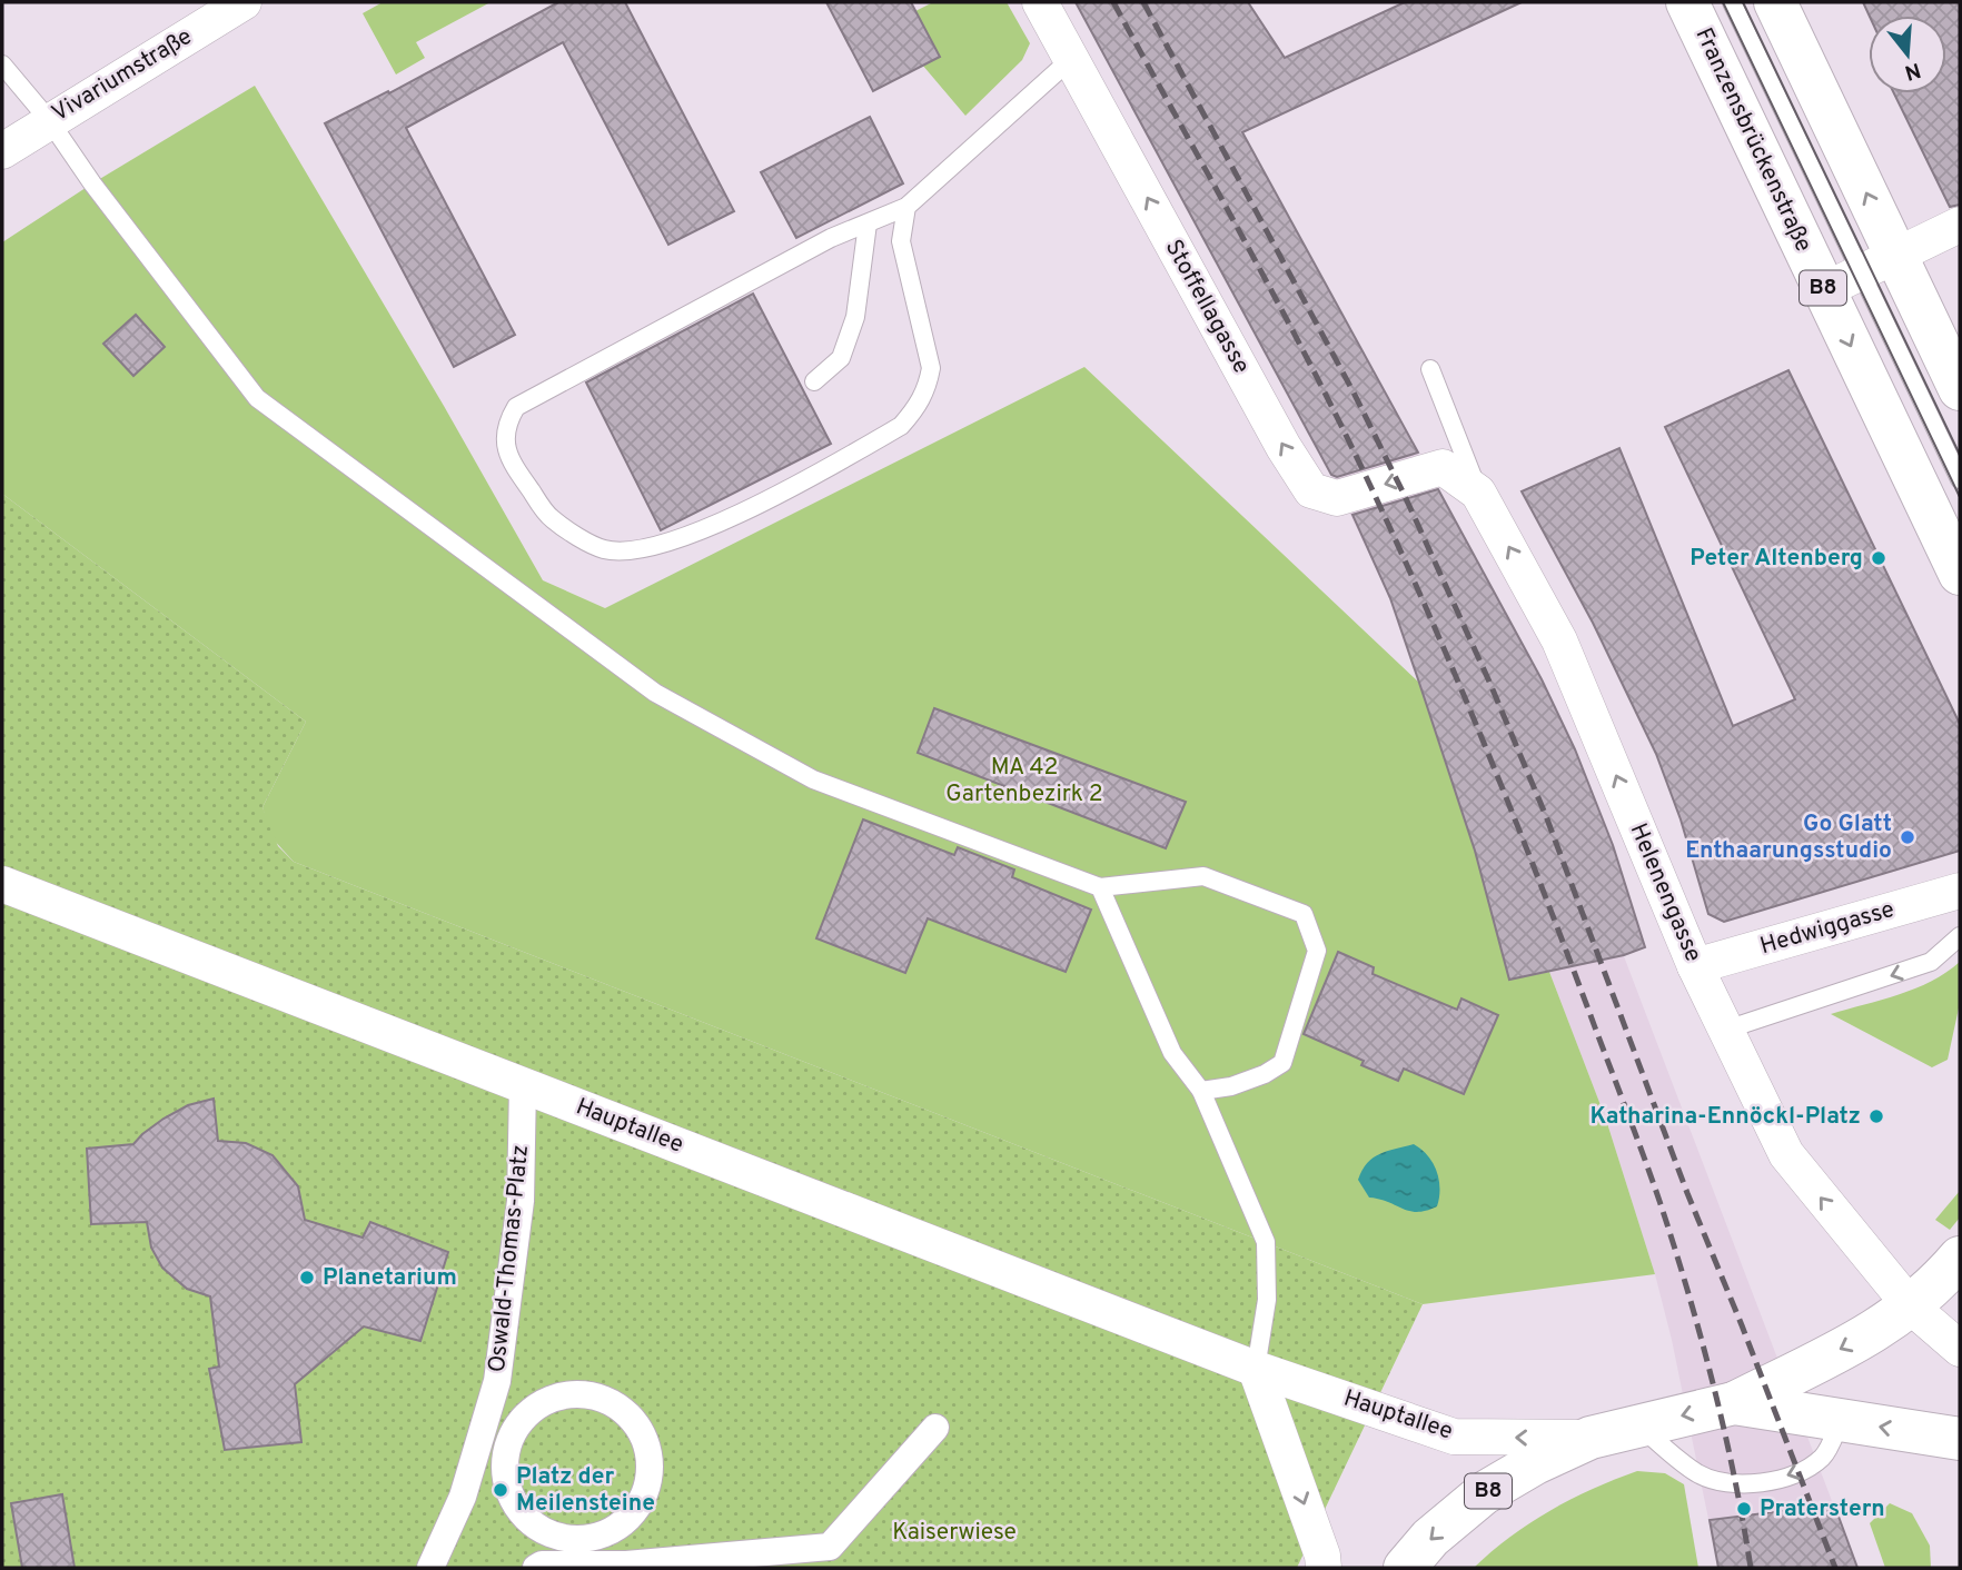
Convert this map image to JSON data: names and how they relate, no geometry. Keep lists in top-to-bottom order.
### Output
{
  "streets": {
    "main road": ["Franzensbrückenstraße", "B8"],
    "street": [
      "Vivariumstraße",
      "Stoffellagasse",
      "Helenengasse",
      "Hedwiggasse",
      "Hauptallee",
      "Oswald-Thomas-Platz"
    ]
  },
  "crossings": [
    ["B8", "Helenengasse"],
    ["B8", "Hauptallee"],
    ["Stoffellagasse", "Helenengasse"],
    ["Helenengasse", "Hedwiggasse"],
    ["Hauptallee", "Oswald-Thomas-Platz"]
  ],
  "one_way": ["Stoffellagasse", "Helenengasse"],
  "parks": ["MA 42 Gartenbezirk 2", "Kaiserwiese"],
  "places": [
    "Peter Altenberg",
    "Go Glatt Enthaarungsstudio",
    "Katharina-Ennöckl-Platz",
    "Planetarium",
    "Platz der Meilensteine",
    "Praterstern"
  ],
  "north": "bottom"
}
